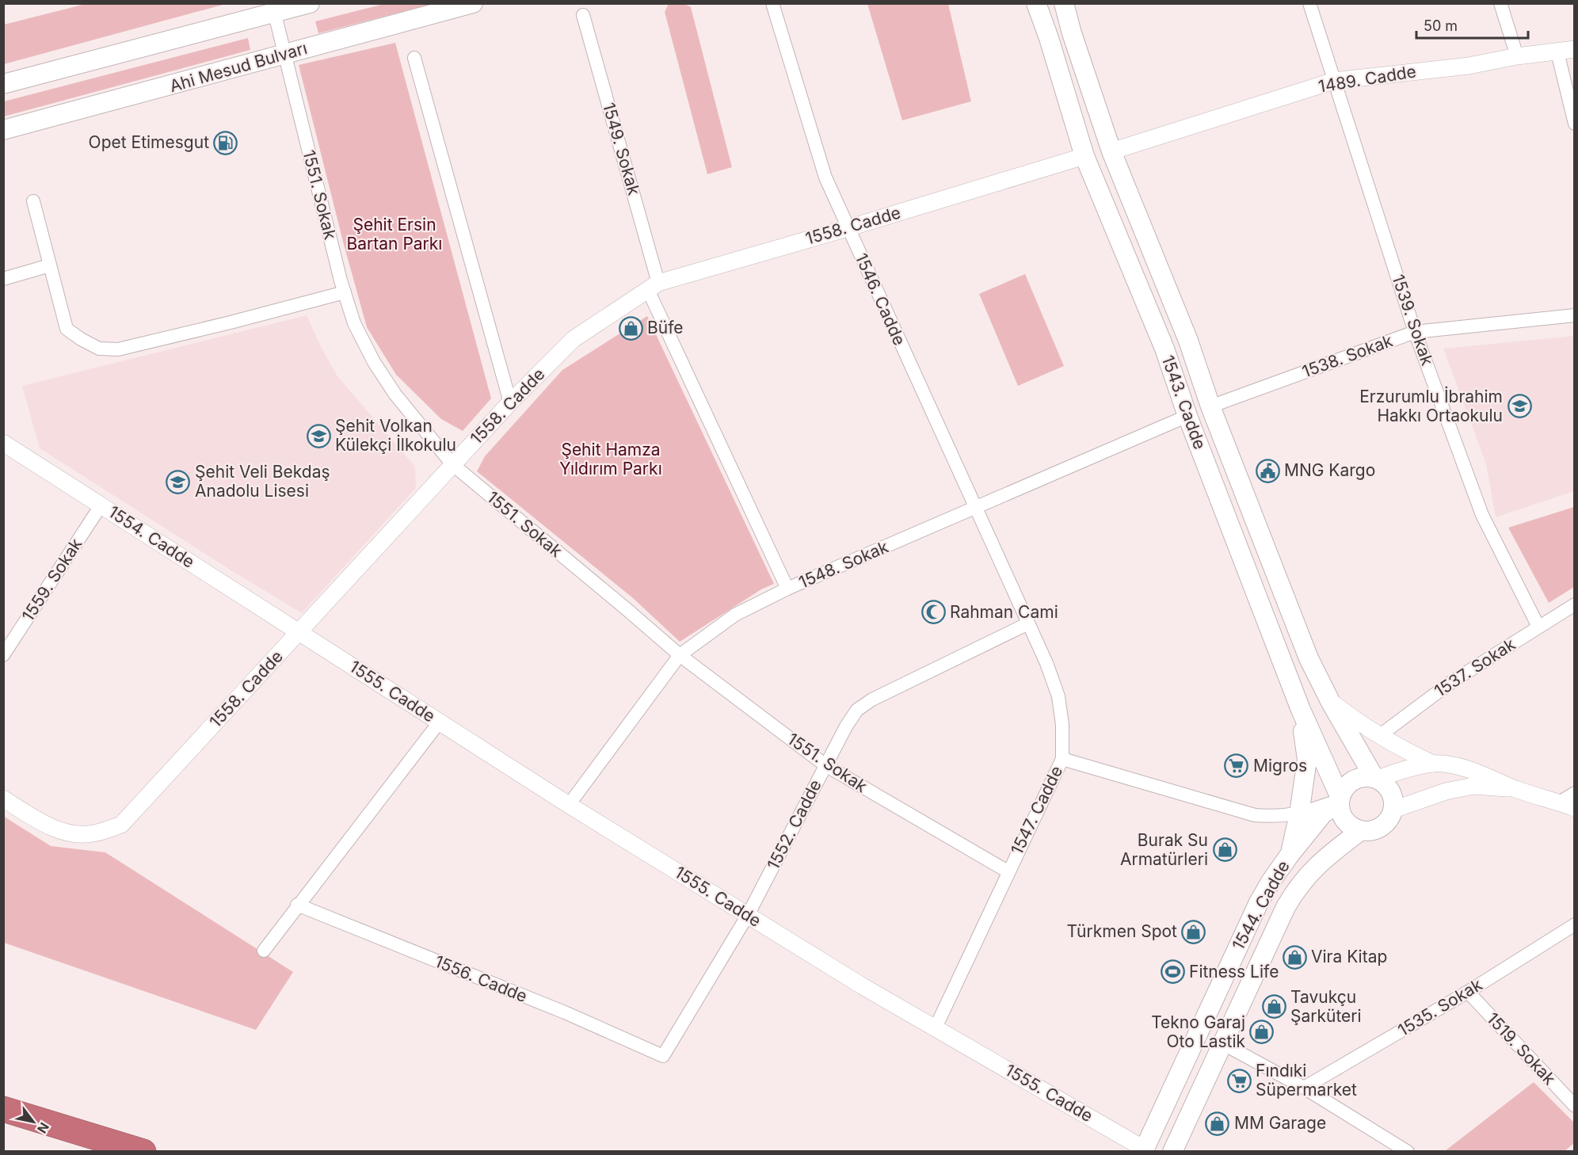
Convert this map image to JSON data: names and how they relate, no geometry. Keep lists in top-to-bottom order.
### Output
{
  "streets": {
    "main road": ["Ahi Mesud Bulvarı", "1543. Cadde", "1544. Cadde"],
    "street": [
      "1489. Cadde",
      "1549. Sokak",
      "1551. Sokak",
      "1558. Cadde",
      "1546. Cadde",
      "1539. Sokak",
      "1538. Sokak",
      "1554. Cadde",
      "1548. Sokak",
      "1559. Sokak",
      "1537. Sokak",
      "1555. Cadde",
      "1547. Cadde",
      "1552. Cadde",
      "1556. Cadde",
      "1535. Sokak",
      "1519. Sokak"
    ]
  },
  "crossings": [
    ["Ahi Mesud Bulvarı", "1551. Sokak"],
    ["1489. Cadde", "1539. Sokak"],
    ["1489. Cadde", "1543. Cadde"],
    ["1549. Sokak", "1558. Cadde"],
    ["1549. Sokak", "1548. Sokak"],
    ["1551. Sokak", "1558. Cadde"],
    ["1551. Sokak", "1548. Sokak"],
    ["1551. Sokak", "1547. Cadde"],
    ["1551. Sokak", "1552. Cadde"],
    ["1558. Cadde", "1546. Cadde"],
    ["1558. Cadde", "1543. Cadde"],
    ["1558. Cadde", "1554. Cadde"],
    ["1558. Cadde", "1555. Cadde"],
    ["1546. Cadde", "1548. Sokak"],
    ["1546. Cadde", "1547. Cadde"],
    ["1539. Sokak", "1538. Sokak"],
    ["1539. Sokak", "1537. Sokak"],
    ["1538. Sokak", "1543. Cadde"],
    ["1543. Cadde", "1548. Sokak"],
    ["1543. Cadde", "1544. Cadde"],
    ["1554. Cadde", "1559. Sokak"],
    ["1554. Cadde", "1555. Cadde"],
    ["1548. Sokak", "1555. Cadde"],
    ["1548. Sokak", "1547. Cadde"],
    ["1555. Cadde", "1547. Cadde"],
    ["1555. Cadde", "1552. Cadde"],
    ["1555. Cadde", "1544. Cadde"],
    ["1547. Cadde", "1552. Cadde"],
    ["1552. Cadde", "1556. Cadde"],
    ["1535. Sokak", "1519. Sokak"]
  ],
  "parks": ["Şehit Ersin Bartan Parkı", "Şehit Hamza Yıldırım Parkı"],
  "places": {
    "fuel station": ["Opet Etimesgut"],
    "shop": [
      "Büfe",
      "Burak Su Armatürleri",
      "Türkmen Spot",
      "Vira Kitap",
      "Tavukçu Şarküteri",
      "Tekno Garaj Oto Lastik",
      "MM Garage"
    ],
    "school or university": ["Erzurumlu İbrahim Hakkı Ortaokulu", "Şehit Volkan Külekçi İlkokulu", "Şehit Veli Bekdaş Anadolu Lisesi"],
    "public building": ["MNG Kargo"],
    "mosque": ["Rahman Cami"],
    "supermarket": ["Migros", "Fındıki Süpermarket"],
    "sports": ["Fitness Life"]
  },
  "scale_bar": "50 m",
  "north": "bottom right"
}
